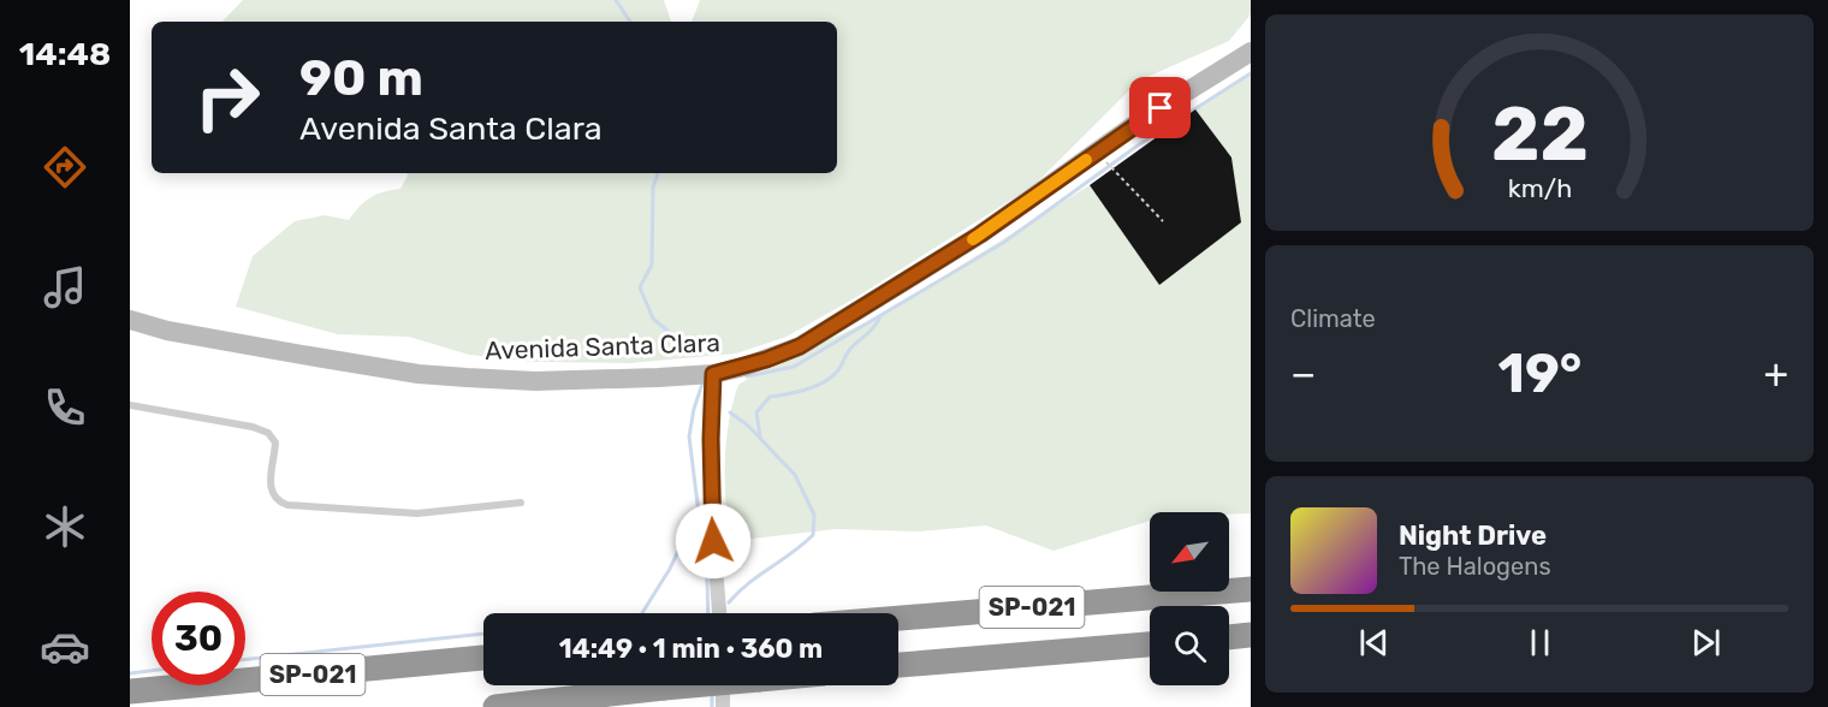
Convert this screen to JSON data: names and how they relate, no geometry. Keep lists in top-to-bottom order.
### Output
{
  "streets": {
    "highway": ["SP-021"],
    "street": ["Avenida Santa Clara"]
  },
  "north": "bottom left",
  "page": {
    "tabs": "14:48",
    "turn": ["90 m", "Avenida Santa Clara"],
    "tile": "Climate",
    "heat": ["−", "19°", "+"],
    "song": ["Night Drive", "The Halogens"],
    "limit": "30",
    "trip": "14:49 · 1 min · 360 m",
    "gauge": ["22", "km/h"]
  }
}
